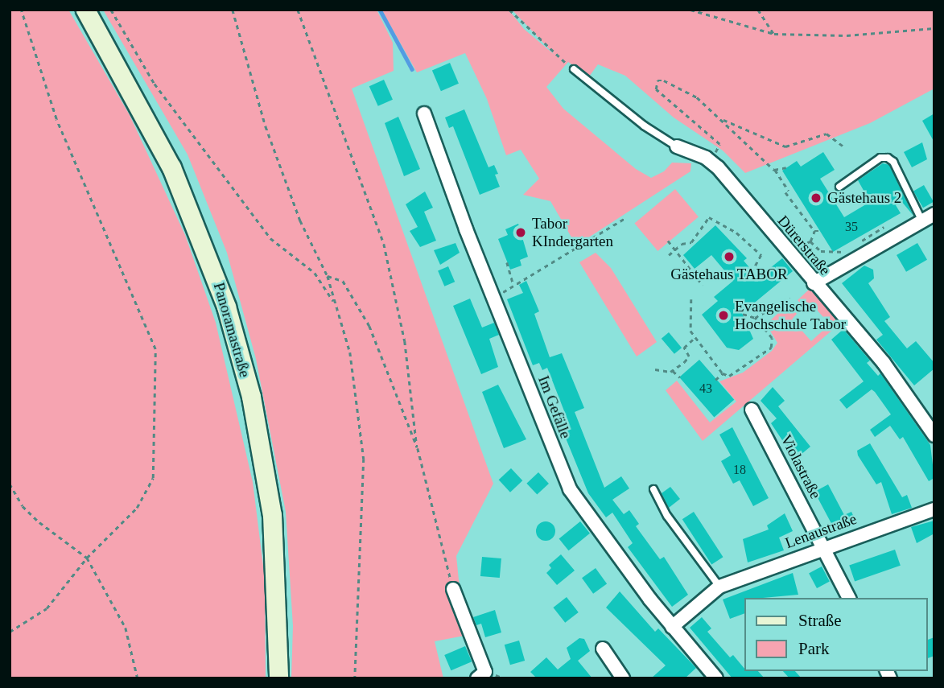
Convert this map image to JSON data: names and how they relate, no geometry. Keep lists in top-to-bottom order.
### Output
{
  "streets": {
    "main road": ["Panoramastraße"],
    "street": [
      "Dürerstraße",
      "Im Gefälle",
      "Violastraße",
      "Lenaustraße"
    ]
  },
  "crossings": [
    ["Im Gefälle", "Lenaustraße"],
    ["Violastraße", "Lenaustraße"]
  ],
  "places": [
    "Gästehaus 2",
    "Tabor KIndergarten",
    "Gästehaus TABOR",
    "Evangelische Hochschule Tabor"
  ],
  "house_numbers": ["35", "43", "18"],
  "legend": ["Straße", "Park"]
}
